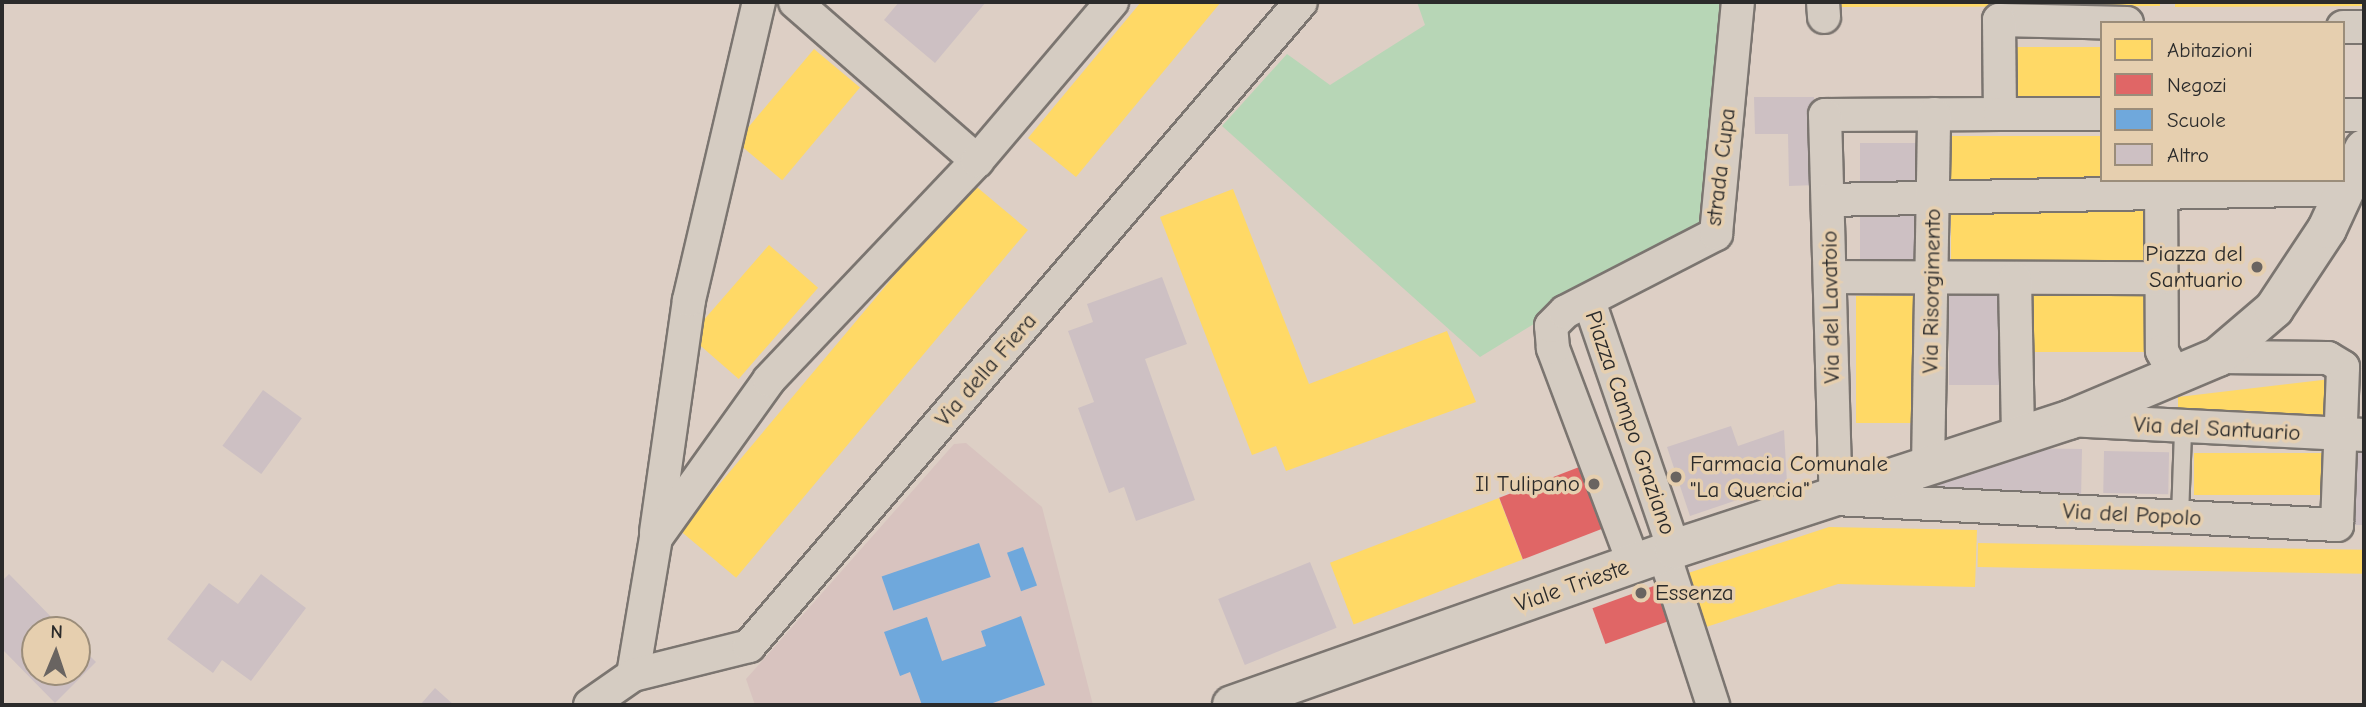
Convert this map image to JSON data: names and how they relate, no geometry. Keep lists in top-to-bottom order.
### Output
{
  "streets": {
    "main road": ["Via del Santuario", "Viale Trieste"],
    "street": [
      "strada Cupa",
      "Via Risorgimento",
      "Via del Lavatoio",
      "Via della Fiera",
      "Piazza Campo Graziano",
      "Via del Popolo"
    ]
  },
  "crossings": [
    ["strada Cupa", "Piazza Campo Graziano"],
    ["Via Risorgimento", "Via del Lavatoio"],
    ["Via Risorgimento", "Via del Santuario"],
    ["Via Risorgimento", "Viale Trieste"],
    ["Via del Lavatoio", "Via del Popolo"],
    ["Via del Lavatoio", "Viale Trieste"],
    ["Piazza Campo Graziano", "Viale Trieste"],
    ["Via del Santuario", "Via del Popolo"],
    ["Via del Santuario", "Viale Trieste"],
    ["Via del Popolo", "Viale Trieste"]
  ],
  "places": [
    "Piazza del Santuario",
    "Farmacia Comunale \"La Quercia\"",
    "Il Tulipano",
    "Essenza"
  ],
  "legend": [
    "Abitazioni",
    "Negozi",
    "Scuole",
    "Altro"
  ],
  "north": "top"
}
